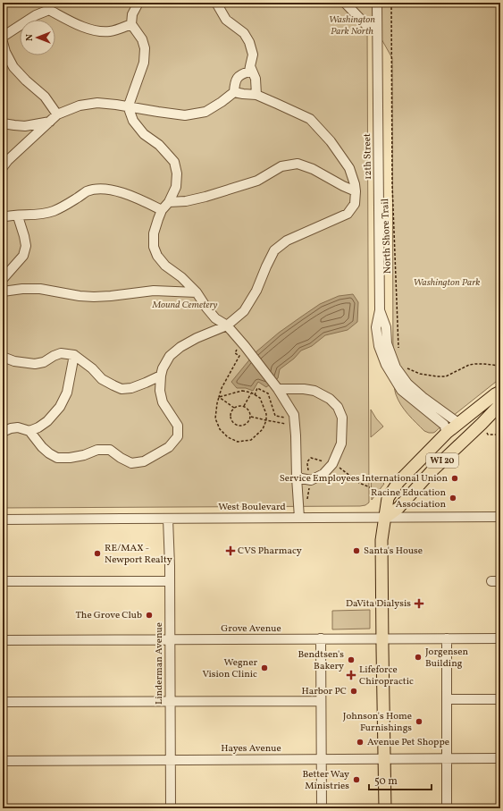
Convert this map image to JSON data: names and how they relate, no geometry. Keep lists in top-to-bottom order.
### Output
{
  "streets": {
    "main road": ["WI 20"],
    "street": [
      "12th Street",
      "West Boulevard",
      "Grove Avenue",
      "Linderman Avenue",
      "Hayes Avenue"
    ],
    "path": ["North Shore Trail"]
  },
  "crossings": [
    ["12th Street", "WI 20"],
    ["WI 20", "West Boulevard"],
    ["WI 20", "Grove Avenue"],
    ["WI 20", "Hayes Avenue"],
    ["West Boulevard", "Linderman Avenue"],
    ["Grove Avenue", "Linderman Avenue"],
    ["Linderman Avenue", "Hayes Avenue"]
  ],
  "parks": ["Washington Park North", "Washington Park", "Mound Cemetery"],
  "places": {
    "other": [
      "Service Employees International Union",
      "Racine Education Association",
      "Santa's House",
      "RE/MAX - Newport Realty",
      "The Grove Club",
      "Jorgensen Building",
      "Bendtsen's Bakery",
      "Wegner Vision Clinic",
      "Harbor PC",
      "Johnson's Home Furnishings",
      "Avenue Pet Shoppe",
      "Better Way Ministries"
    ],
    "health": ["CVS Pharmacy", "DaVita Dialysis", "Lifeforce Chiropractic"]
  },
  "scale_bar": "50 m",
  "north": "left"
}
